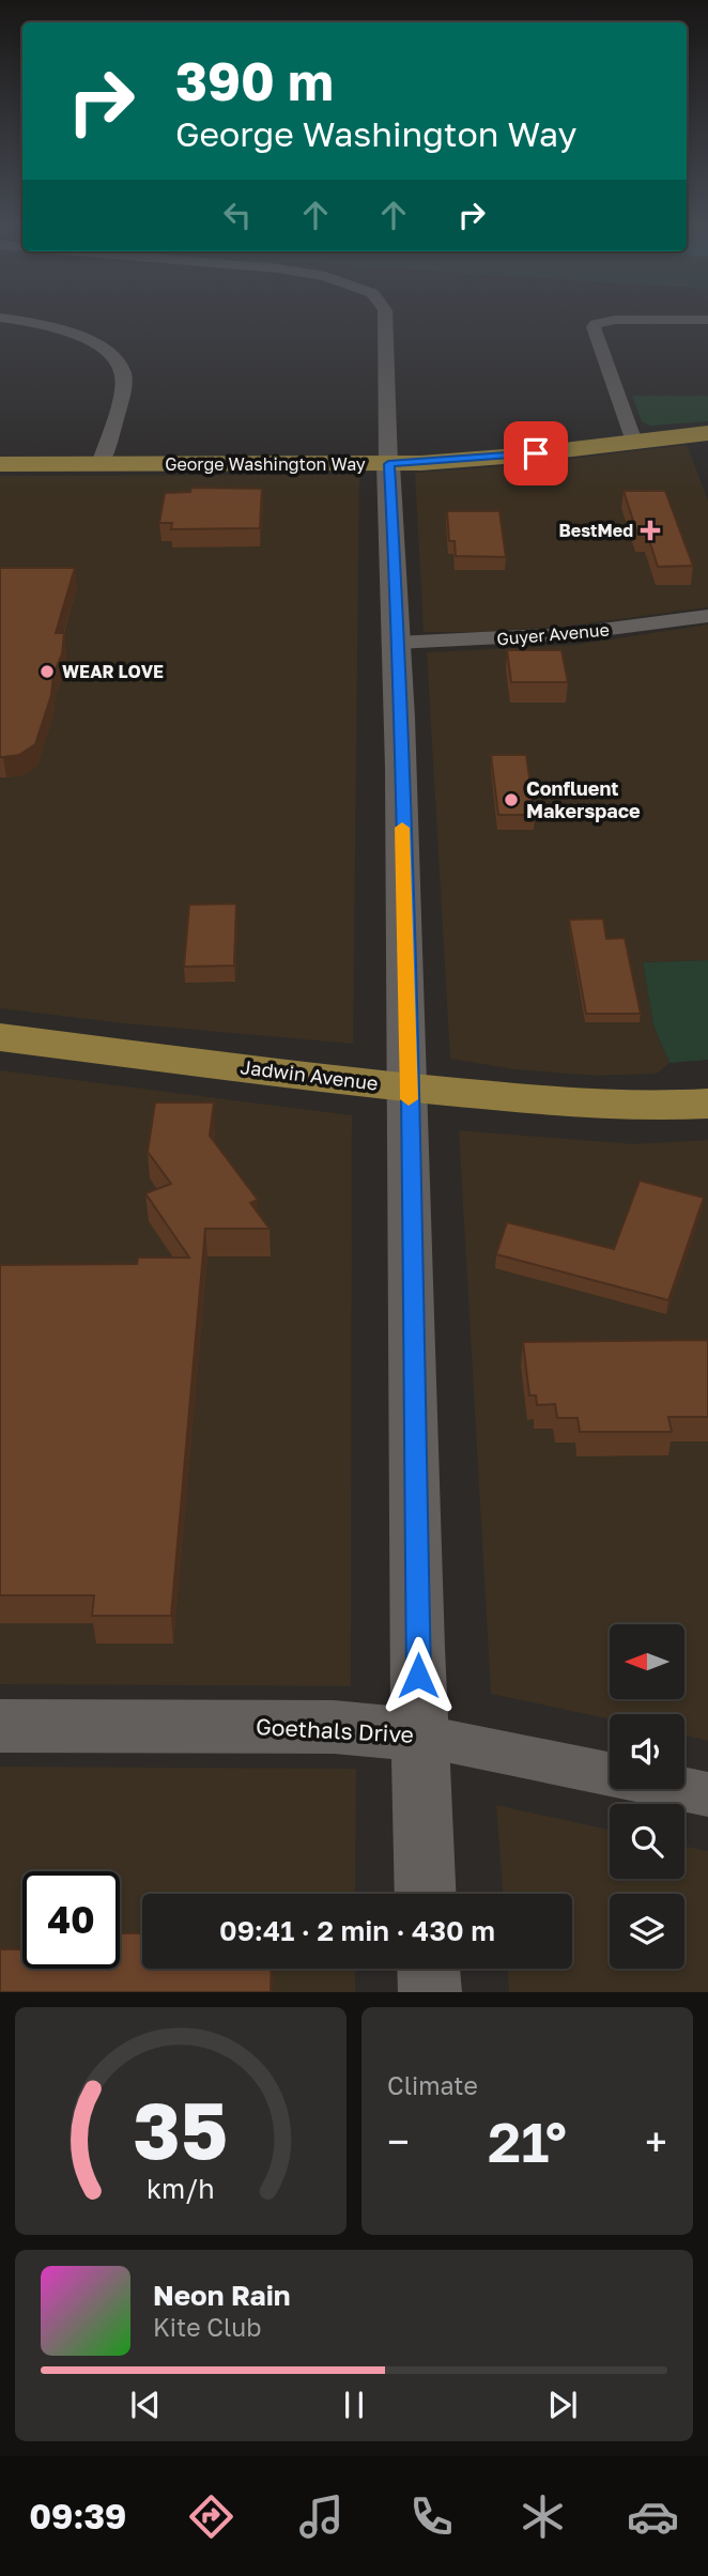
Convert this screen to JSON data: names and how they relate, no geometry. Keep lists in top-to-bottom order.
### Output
{
  "streets": {
    "main road": ["George Washington Way", "Jadwin Avenue"],
    "street": ["Guyer Avenue", "Goethals Drive"]
  },
  "places": {
    "health": ["BestMed"],
    "other": ["WEAR LOVE", "Confluent Makerspace"]
  },
  "north": "left",
  "page": {
    "turn": ["390 m", "George Washington Way"],
    "limit": "40",
    "trip": "09:41 · 2 min · 430 m",
    "tile": "Climate",
    "heat": ["−", "21°", "+"],
    "song": ["Neon Rain", "Kite Club"],
    "tabs": "09:39",
    "gauge": ["35", "km/h"]
  }
}
